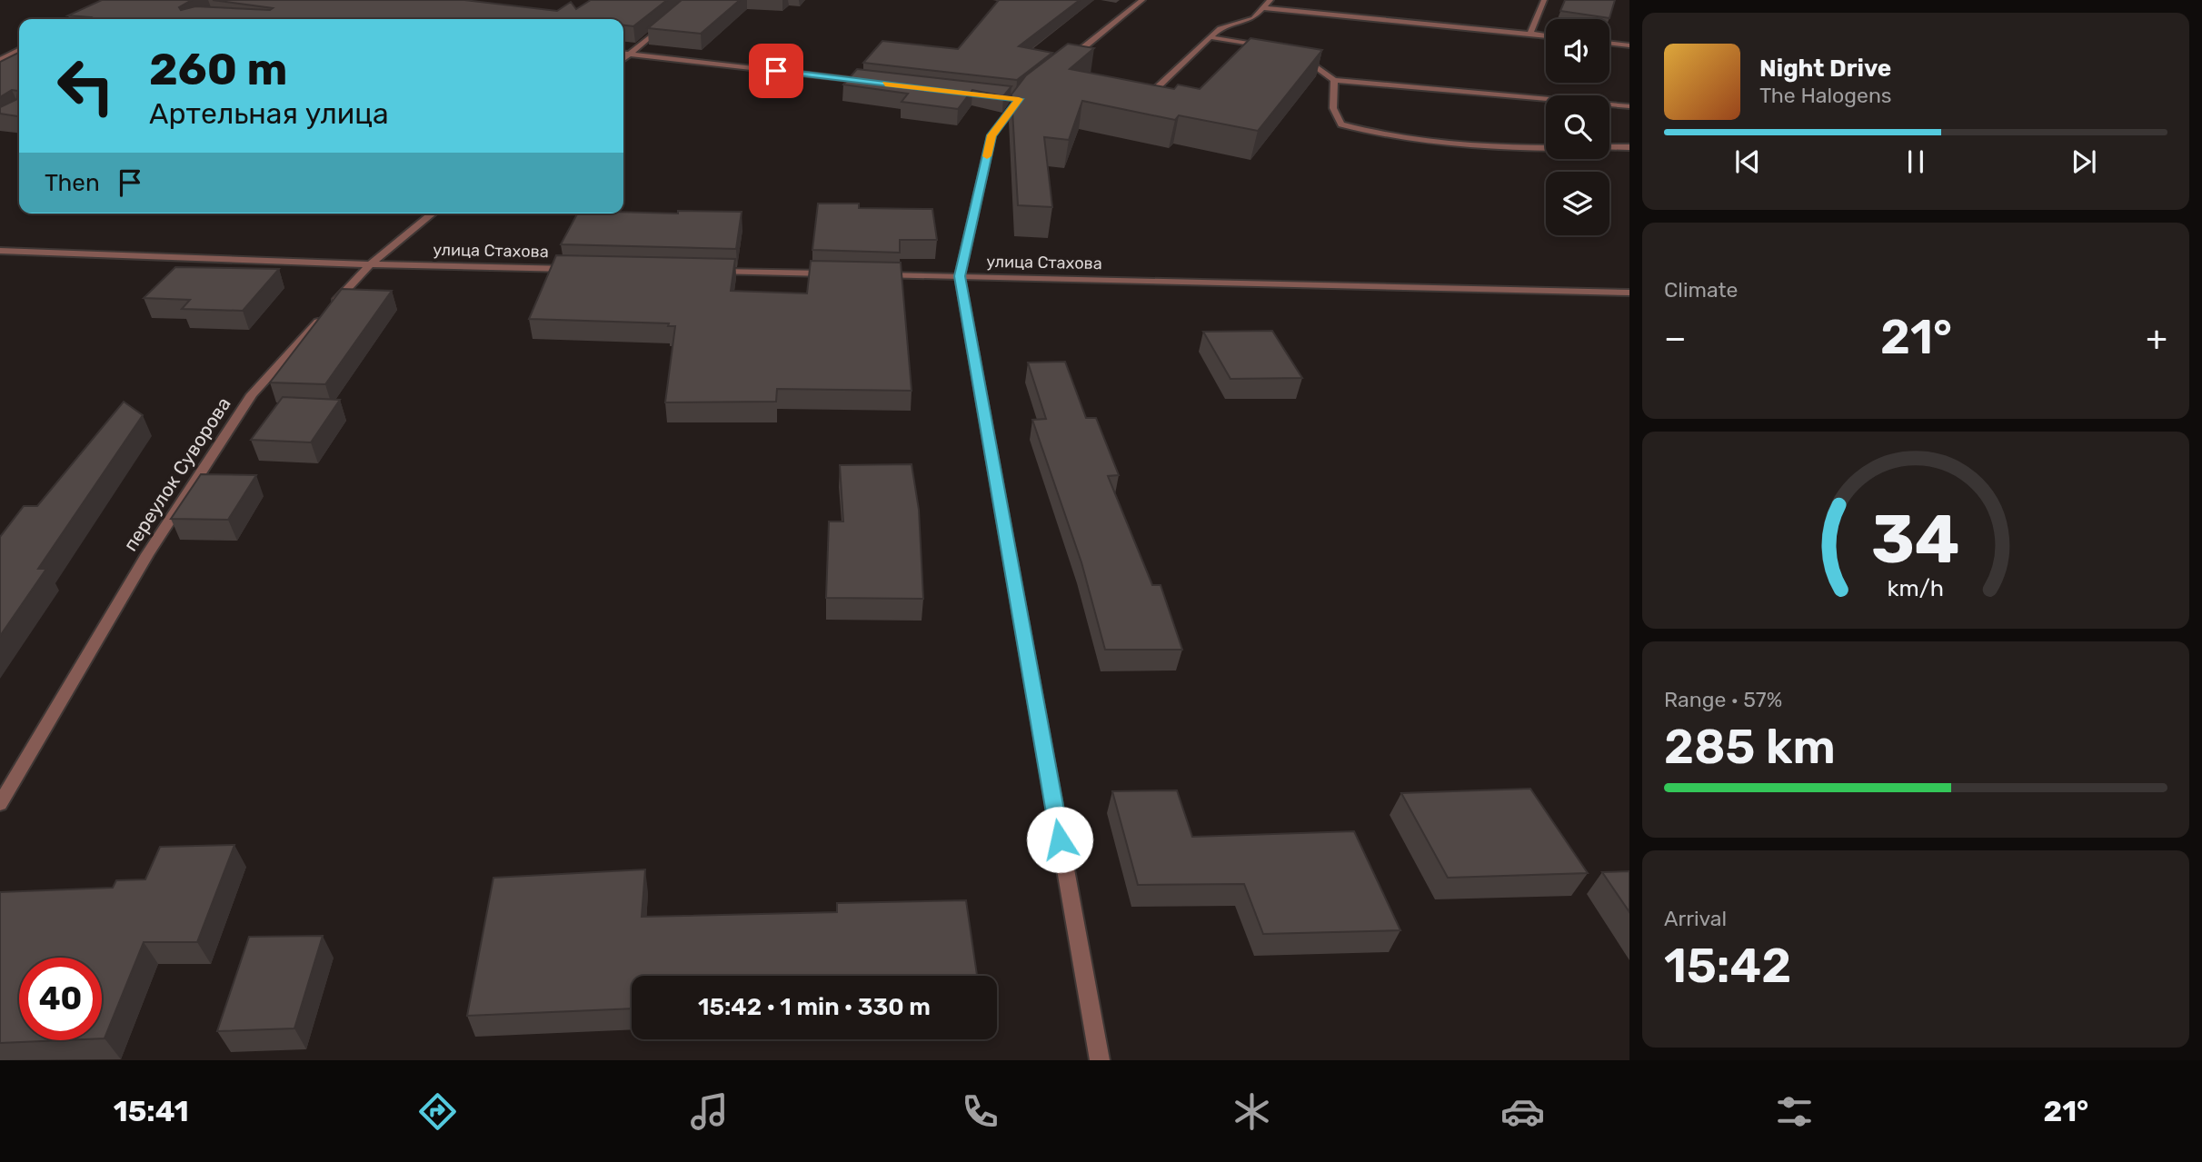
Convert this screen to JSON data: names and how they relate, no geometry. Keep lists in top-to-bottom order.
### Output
{
  "streets": {
    "street": ["улица Стахова", "переулок Суворова"]
  },
  "crossings": [
    ["улица Стахова", "переулок Суворова"]
  ],
  "page": {
    "turn": ["260 m", "Артельная улица"],
    "song": ["Night Drive", "The Halogens"],
    "then": "Then",
    "tile": [
      "Climate",
      ["Range · 57%", "285 km"],
      ["Arrival", "15:42"]
    ],
    "heat": ["−", "21°", "+"],
    "limit": "40",
    "trip": "15:42 · 1 min · 330 m",
    "tabs": ["15:41", "21°"],
    "gauge": ["34", "km/h"]
  }
}
